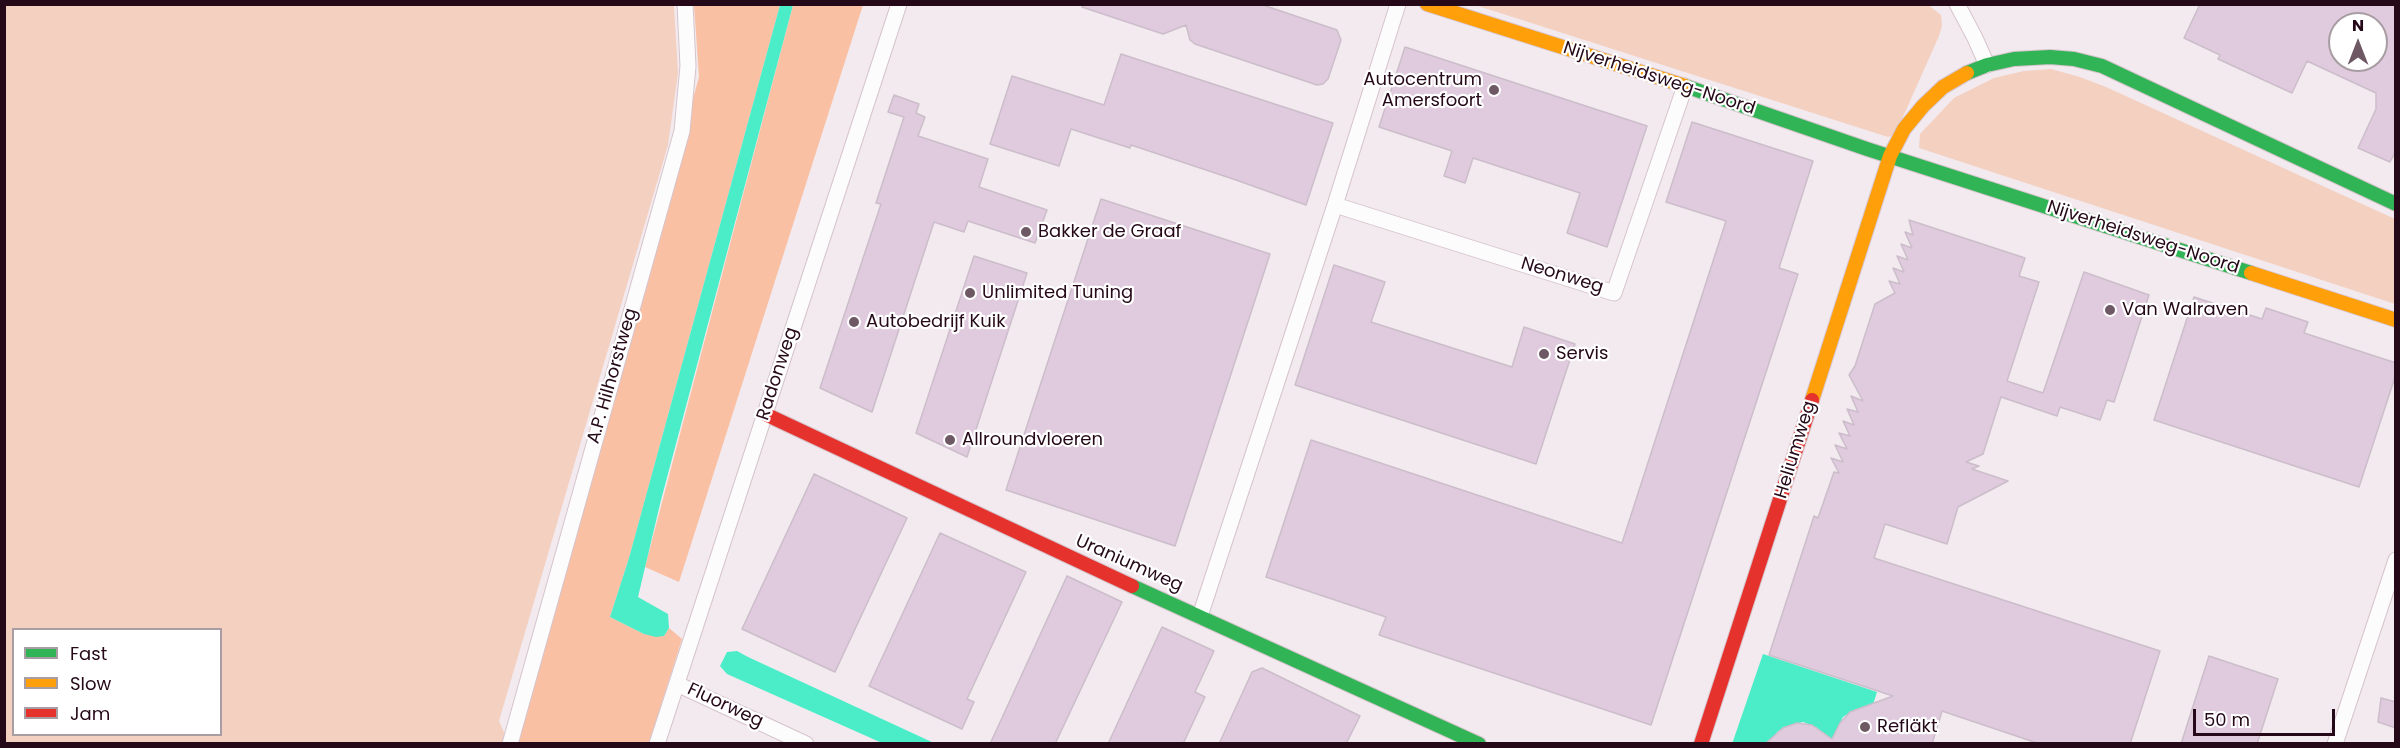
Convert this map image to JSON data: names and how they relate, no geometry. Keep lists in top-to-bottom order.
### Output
{
  "streets": {
    "street": [
      "Nijverheidsweg-Noord",
      "Neonweg",
      "Radonweg",
      "A.P. Hilhorstweg",
      "Heliumweg",
      "Uraniumweg",
      "Fluorweg"
    ]
  },
  "crossings": [
    ["Nijverheidsweg-Noord", "Neonweg"],
    ["Nijverheidsweg-Noord", "Heliumweg"],
    ["Radonweg", "Uraniumweg"],
    ["Radonweg", "Fluorweg"]
  ],
  "places": [
    "Autocentrum Amersfoort",
    "Bakker de Graaf",
    "Unlimited Tuning",
    "Van Walraven",
    "Autobedrijf Kuik",
    "Servis",
    "Allroundvloeren",
    "Refläkt"
  ],
  "legend": ["Fast", "Slow", "Jam"],
  "scale_bar": "50 m",
  "north": "top"
}
